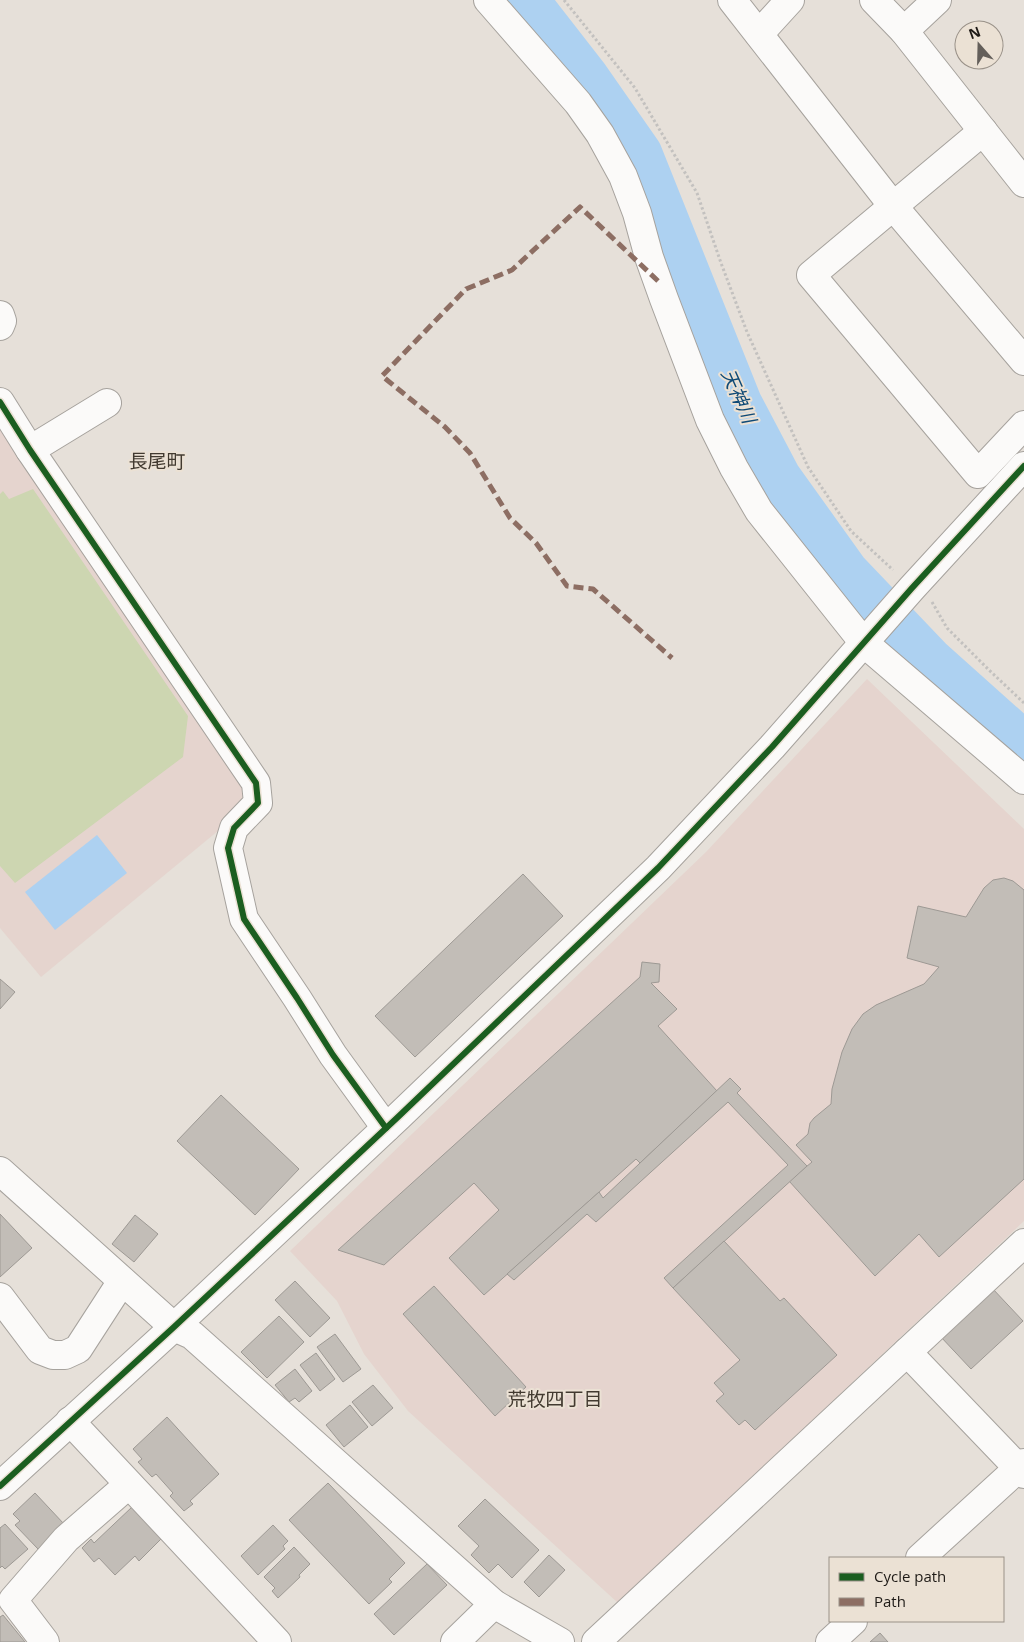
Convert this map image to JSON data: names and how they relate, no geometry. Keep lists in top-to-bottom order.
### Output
{
  "districts": ["長尾町", "荒牧四丁目"],
  "water": ["天神川"],
  "legend": ["Cycle path", "Path"],
  "north": "top"
}
